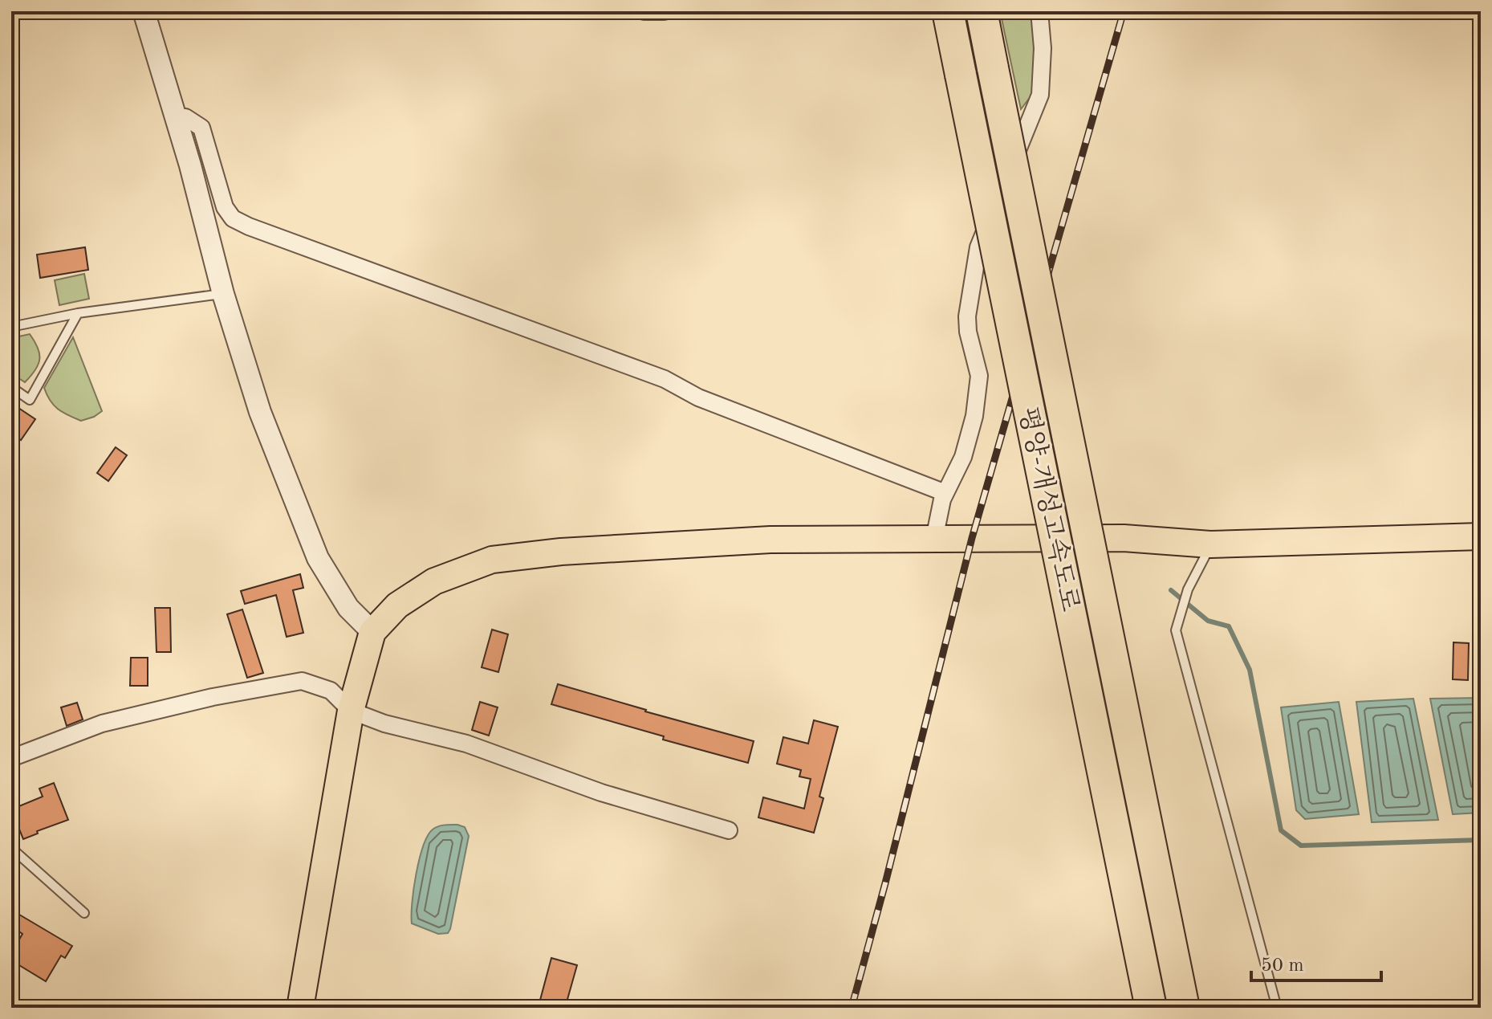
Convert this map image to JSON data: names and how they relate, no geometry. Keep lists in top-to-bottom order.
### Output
{
  "streets": {
    "highway": ["평양-개성고속도로"]
  },
  "scale_bar": "50 m"
}
